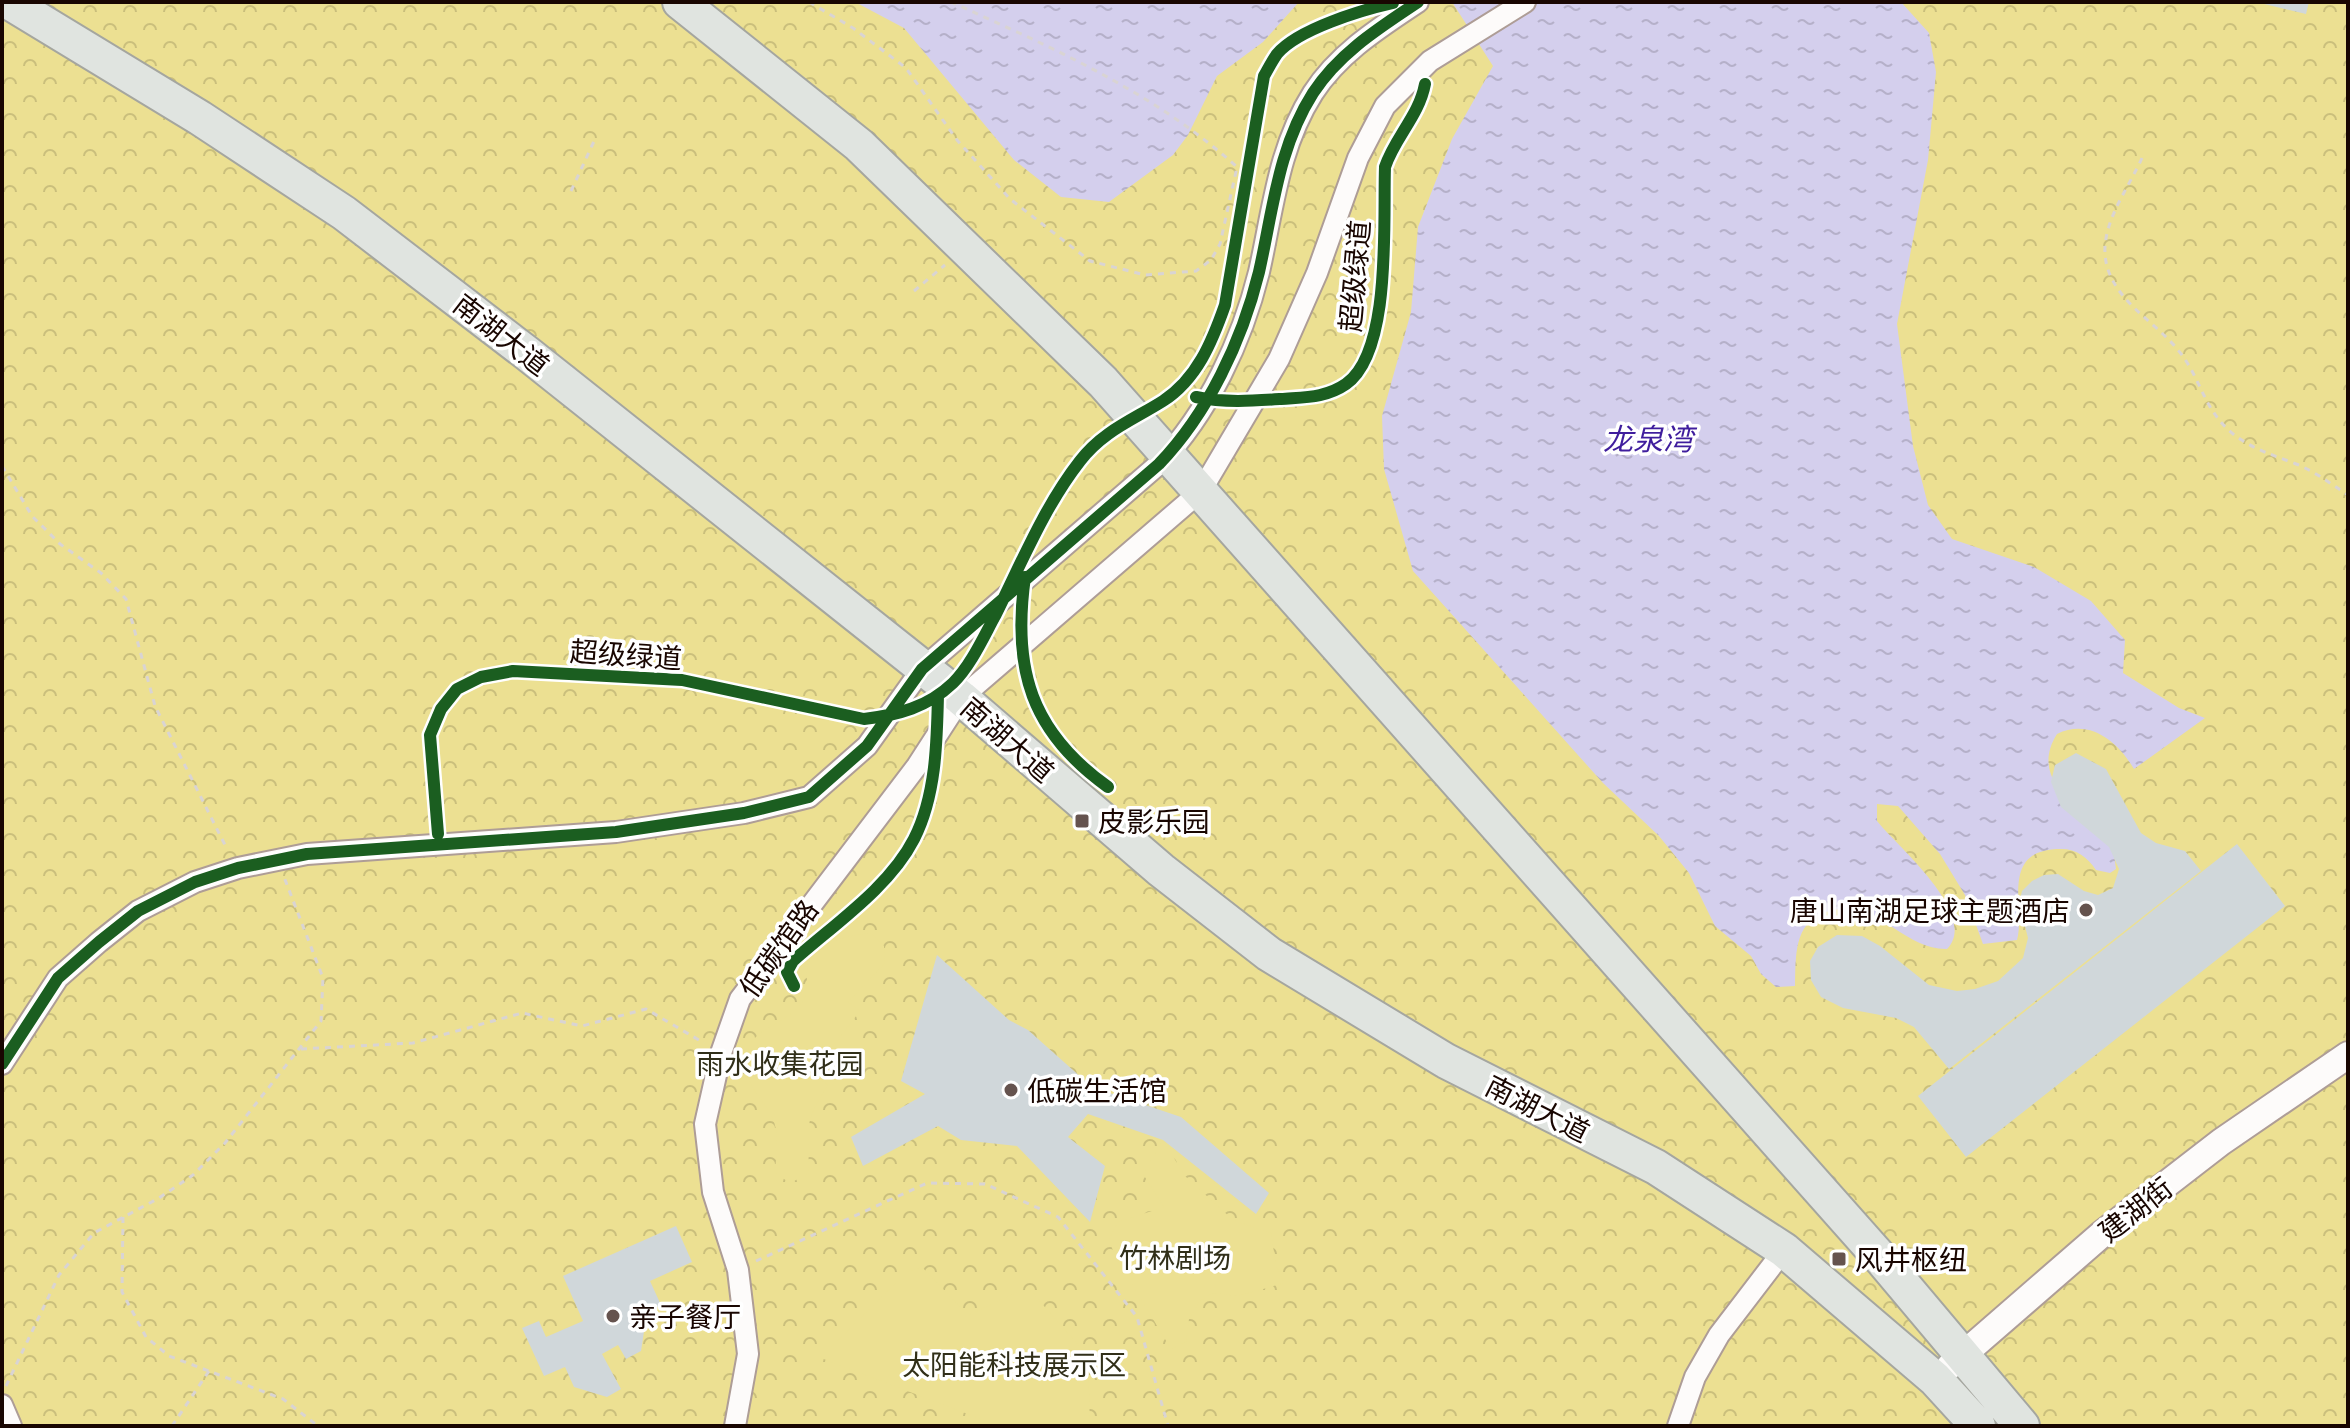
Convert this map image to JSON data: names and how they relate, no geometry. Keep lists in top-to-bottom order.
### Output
{
  "streets": {
    "highway": ["南湖大道"],
    "street": ["低碳馆路", "建湖街"],
    "cycle path": ["超级绿道"]
  },
  "crossings": [
    ["南湖大道", "低碳馆路"],
    ["南湖大道", "建湖街"]
  ],
  "water": ["龙泉湾"],
  "parks": ["雨水收集花园", "竹林剧场", "太阳能科技展示区"],
  "places": {
    "transit": ["皮影乐园", "风井枢纽"],
    "other": ["唐山南湖足球主题酒店", "低碳生活馆", "亲子餐厅"]
  }
}
